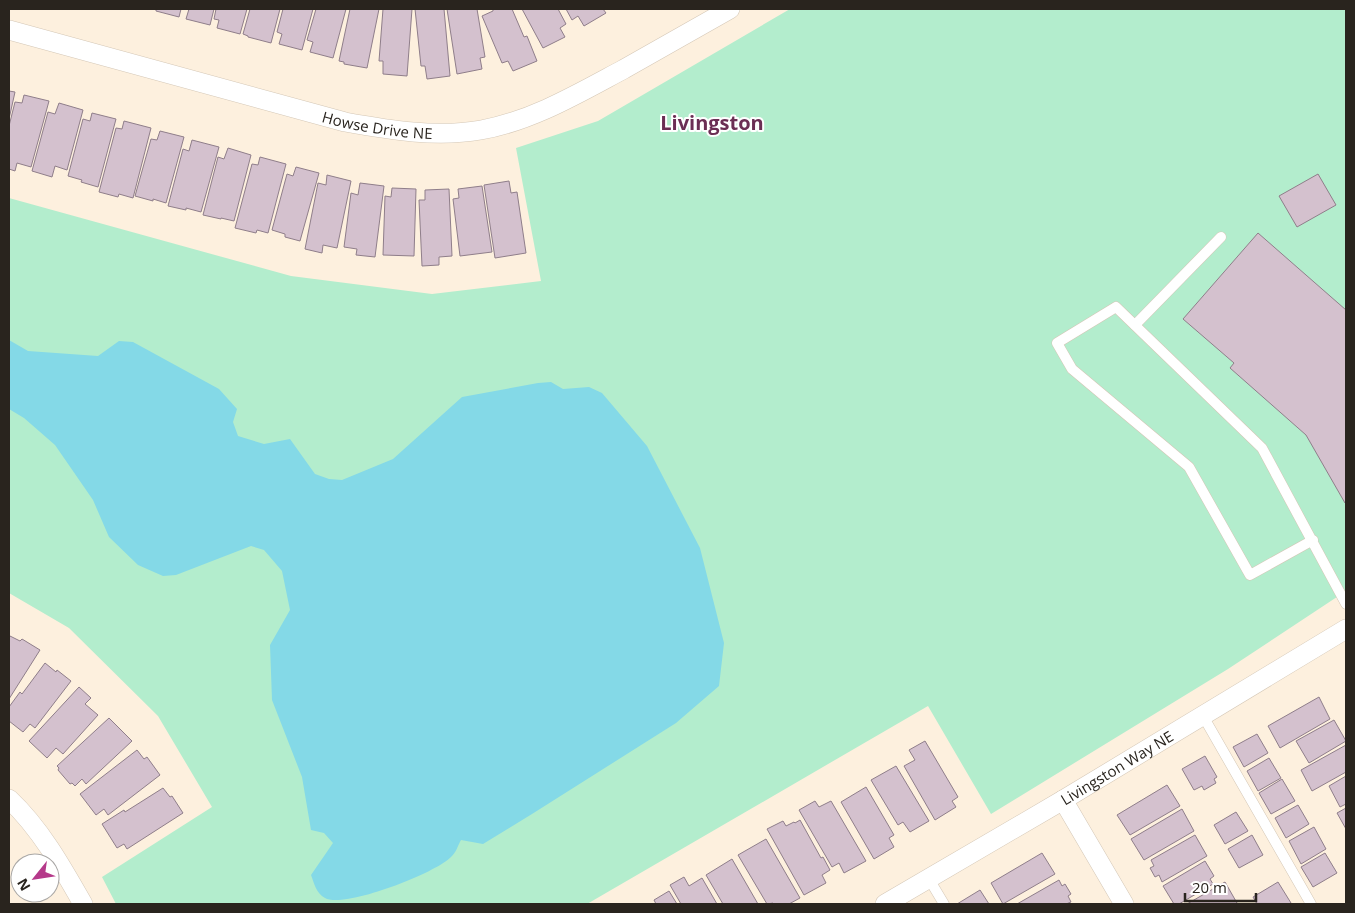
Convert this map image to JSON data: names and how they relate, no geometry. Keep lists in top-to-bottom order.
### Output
{
  "streets": {
    "street": ["Howse Drive NE", "Livingston Way NE"]
  },
  "districts": ["Livingston"],
  "scale_bar": "20 m",
  "north": "bottom left"
}
